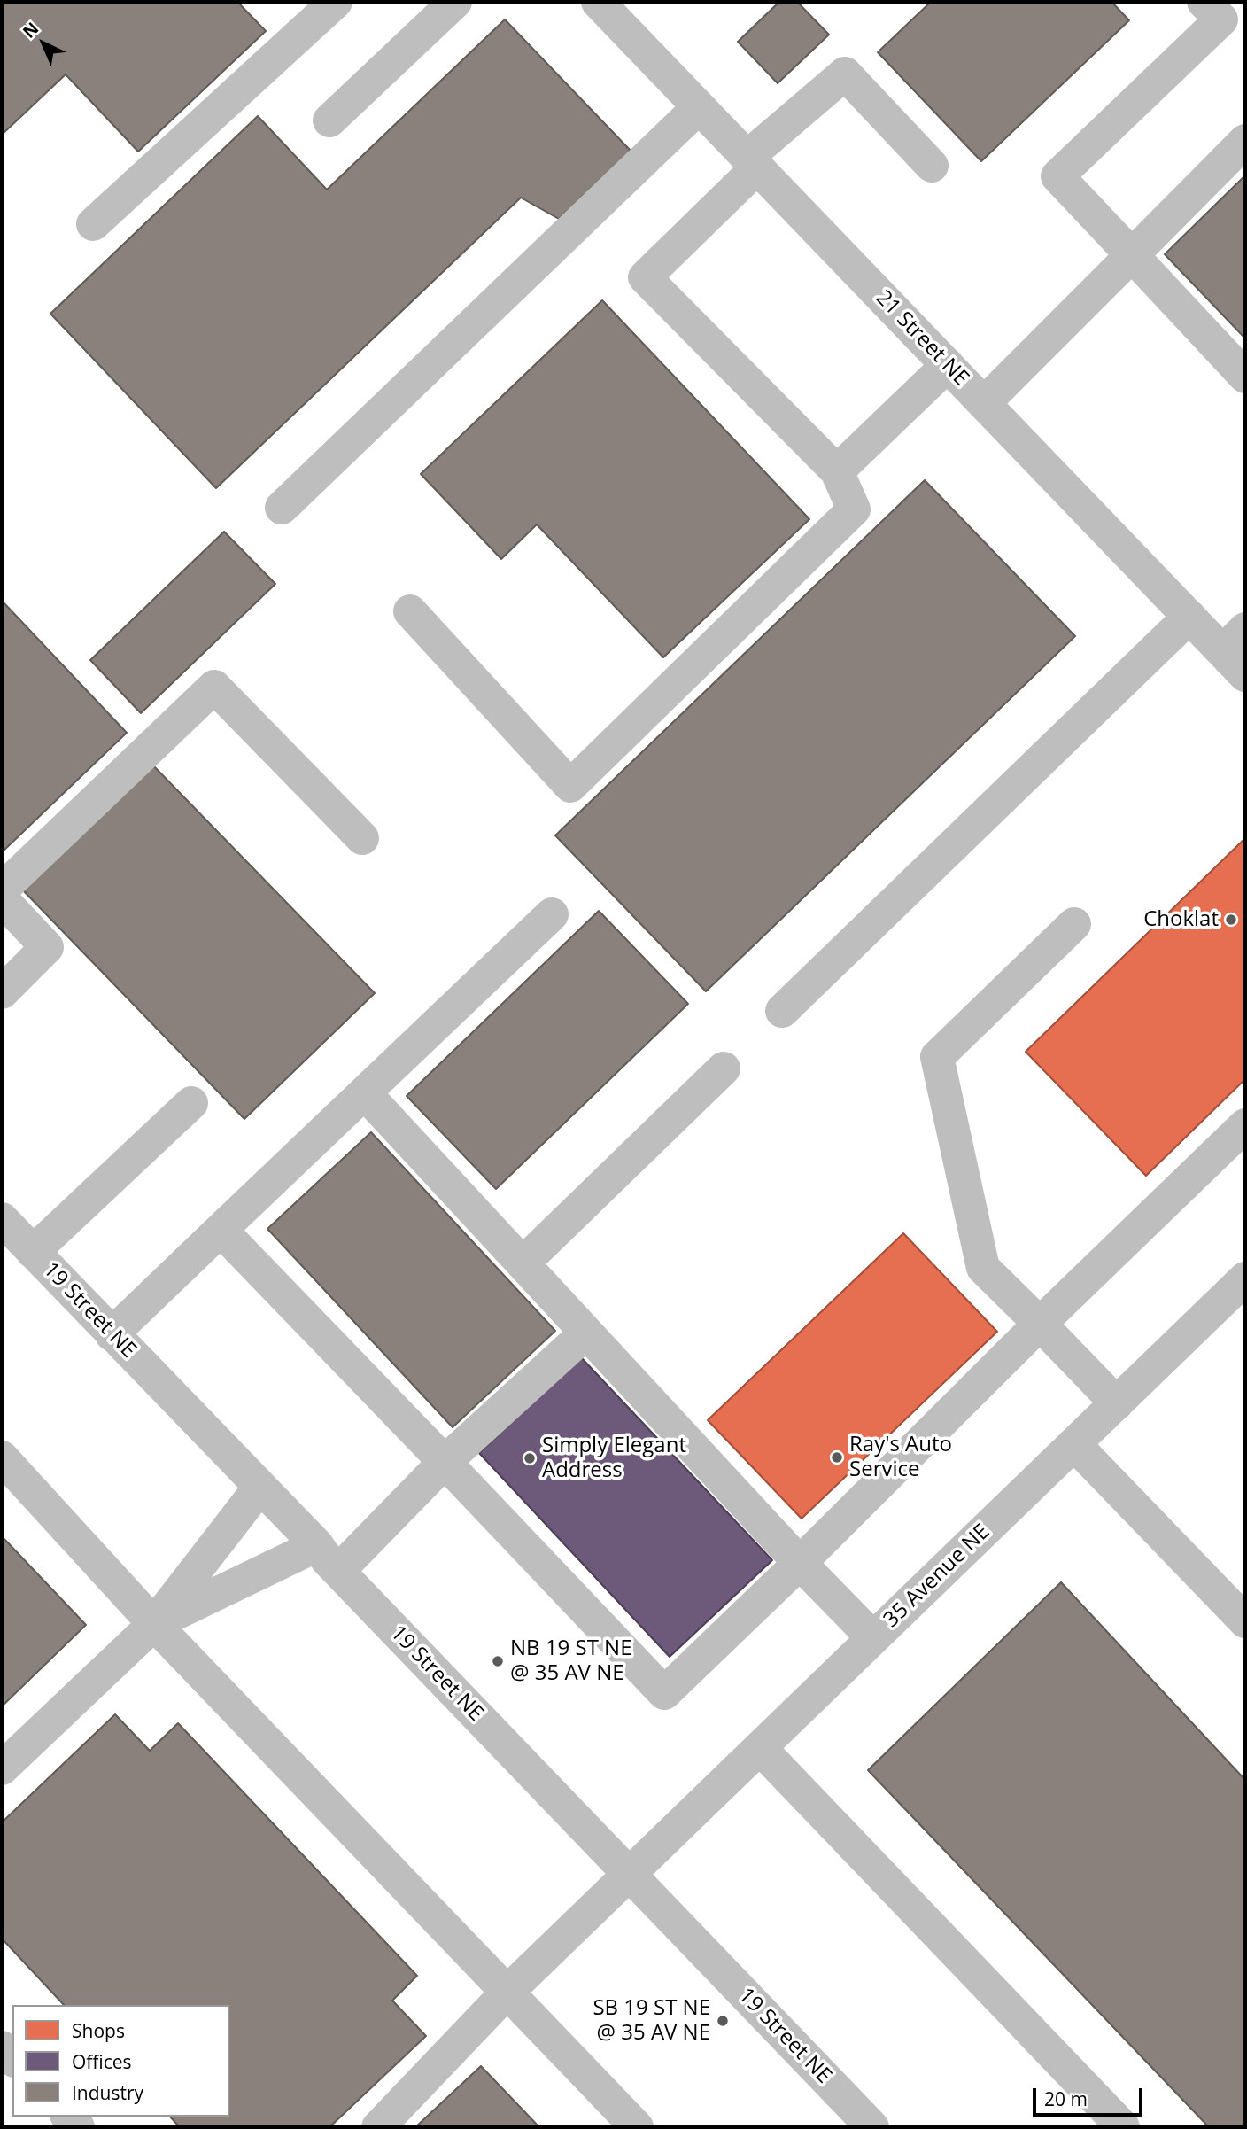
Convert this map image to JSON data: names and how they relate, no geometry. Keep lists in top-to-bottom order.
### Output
{
  "streets": {
    "street": ["21 Street NE", "19 Street NE", "35 Avenue NE"]
  },
  "crossings": [
    ["19 Street NE", "35 Avenue NE"]
  ],
  "places": [
    "Choklat",
    "Ray's Auto Service",
    "Simply Elegant Address",
    "NB 19 ST NE @ 35 AV NE",
    "SB 19 ST NE @ 35 AV NE"
  ],
  "legend": ["Shops", "Offices", "Industry"],
  "scale_bar": "20 m",
  "north": "top left"
}
